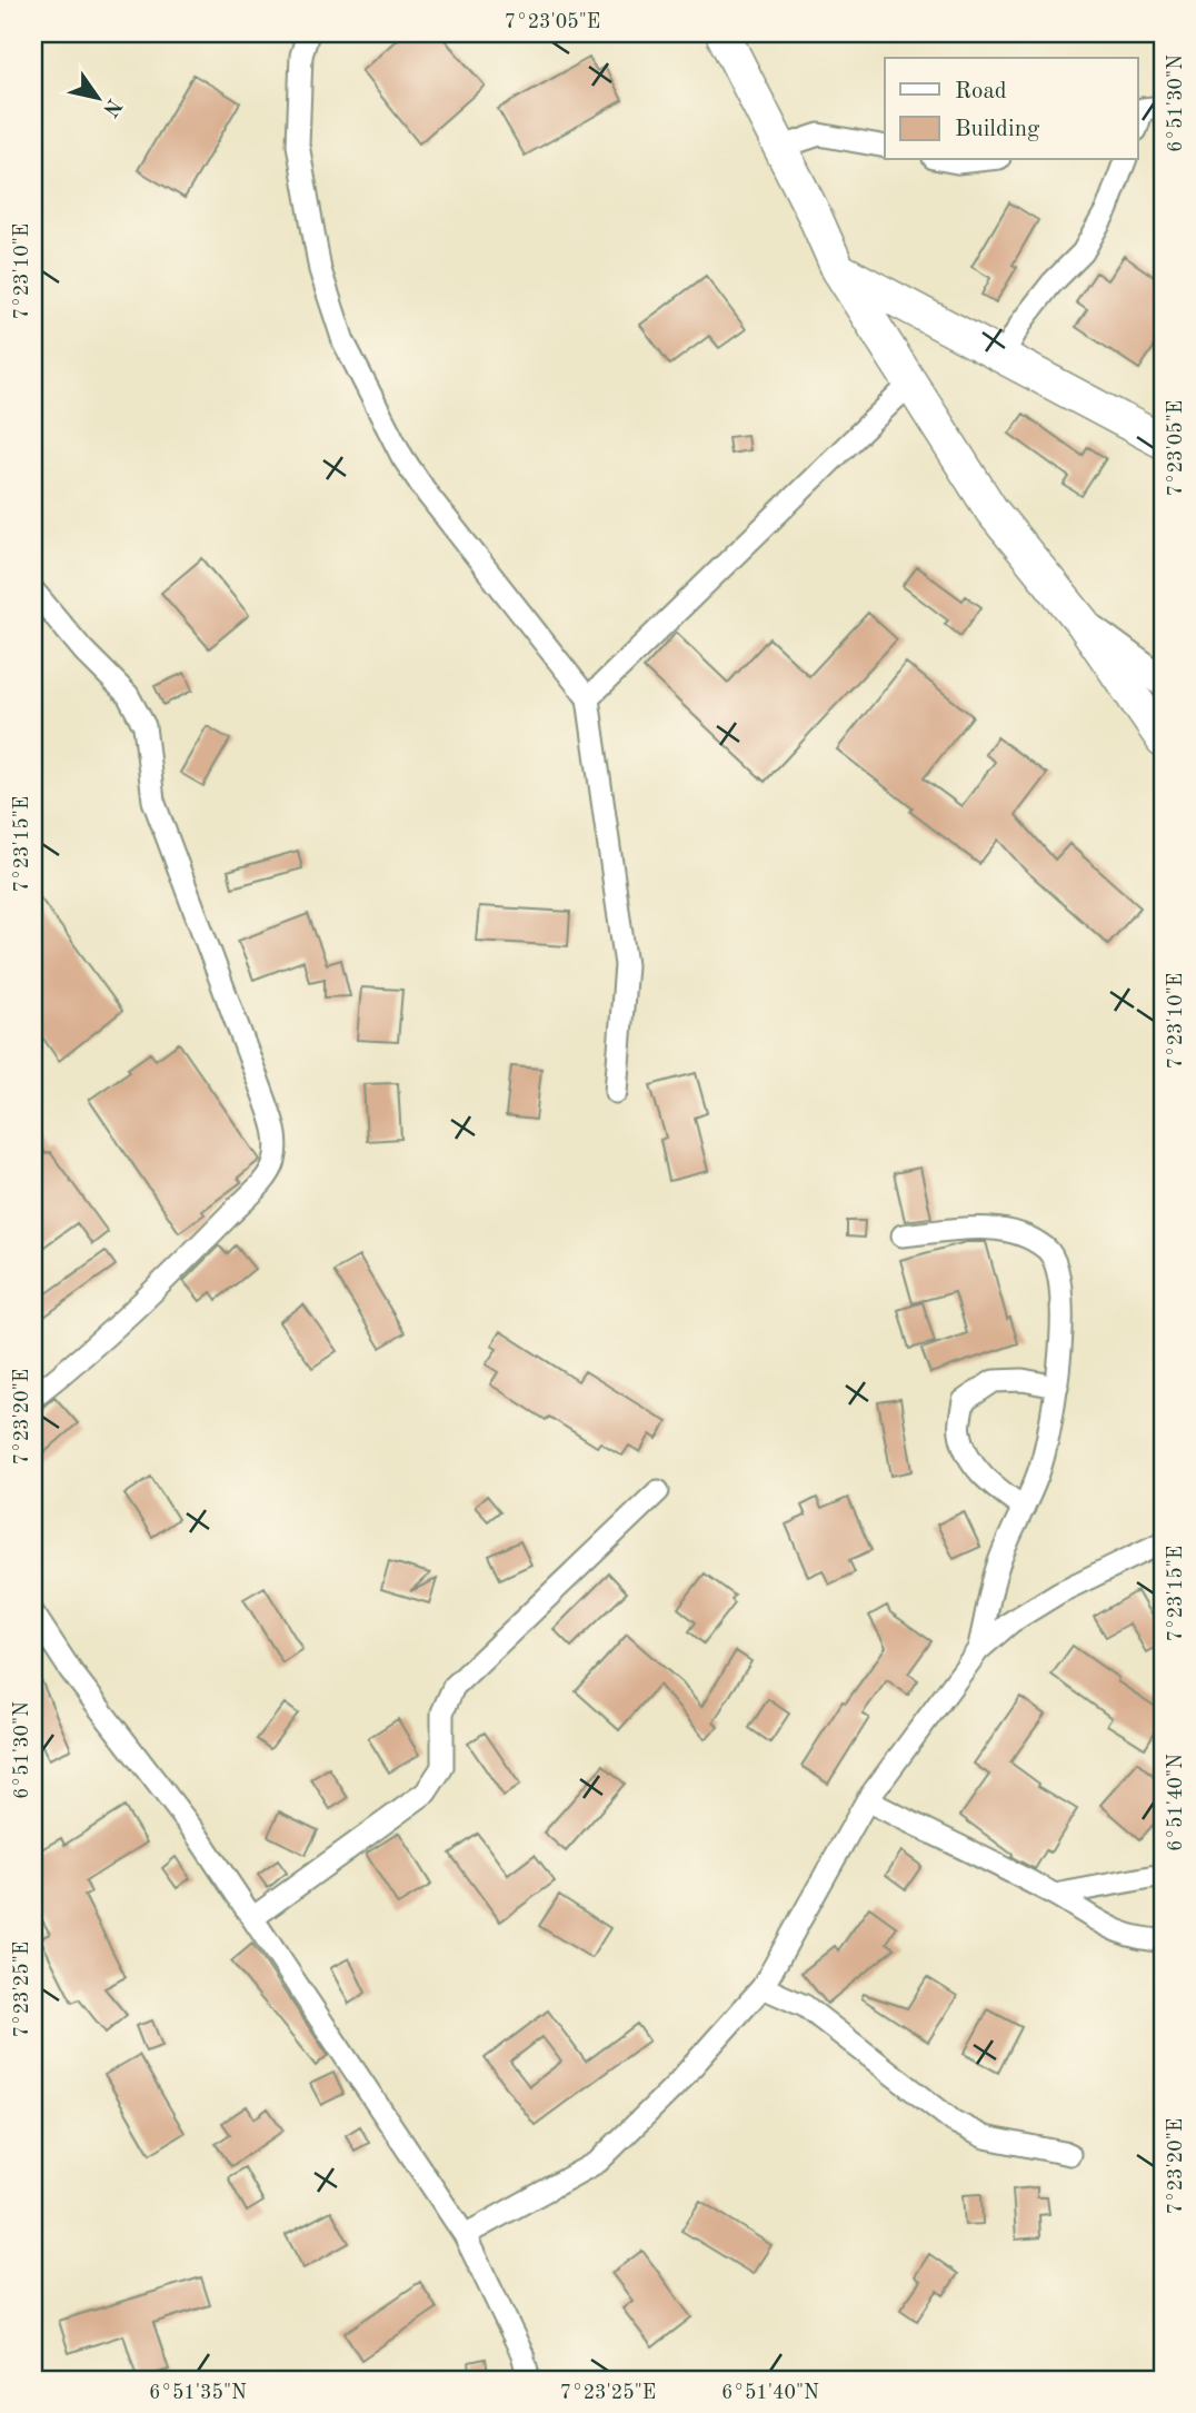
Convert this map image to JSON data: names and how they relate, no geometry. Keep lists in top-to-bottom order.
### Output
{
  "legend": ["Road", "Building"],
  "north": "bottom right",
  "coordinates": [
    "7°23'05\"E",
    "6°51'30\"N",
    "7°23'10\"E",
    "7°23'15\"E",
    "7°23'20\"E",
    "6°51'40\"N",
    "7°23'25\"E",
    "6°51'35\"N"
  ]
}
